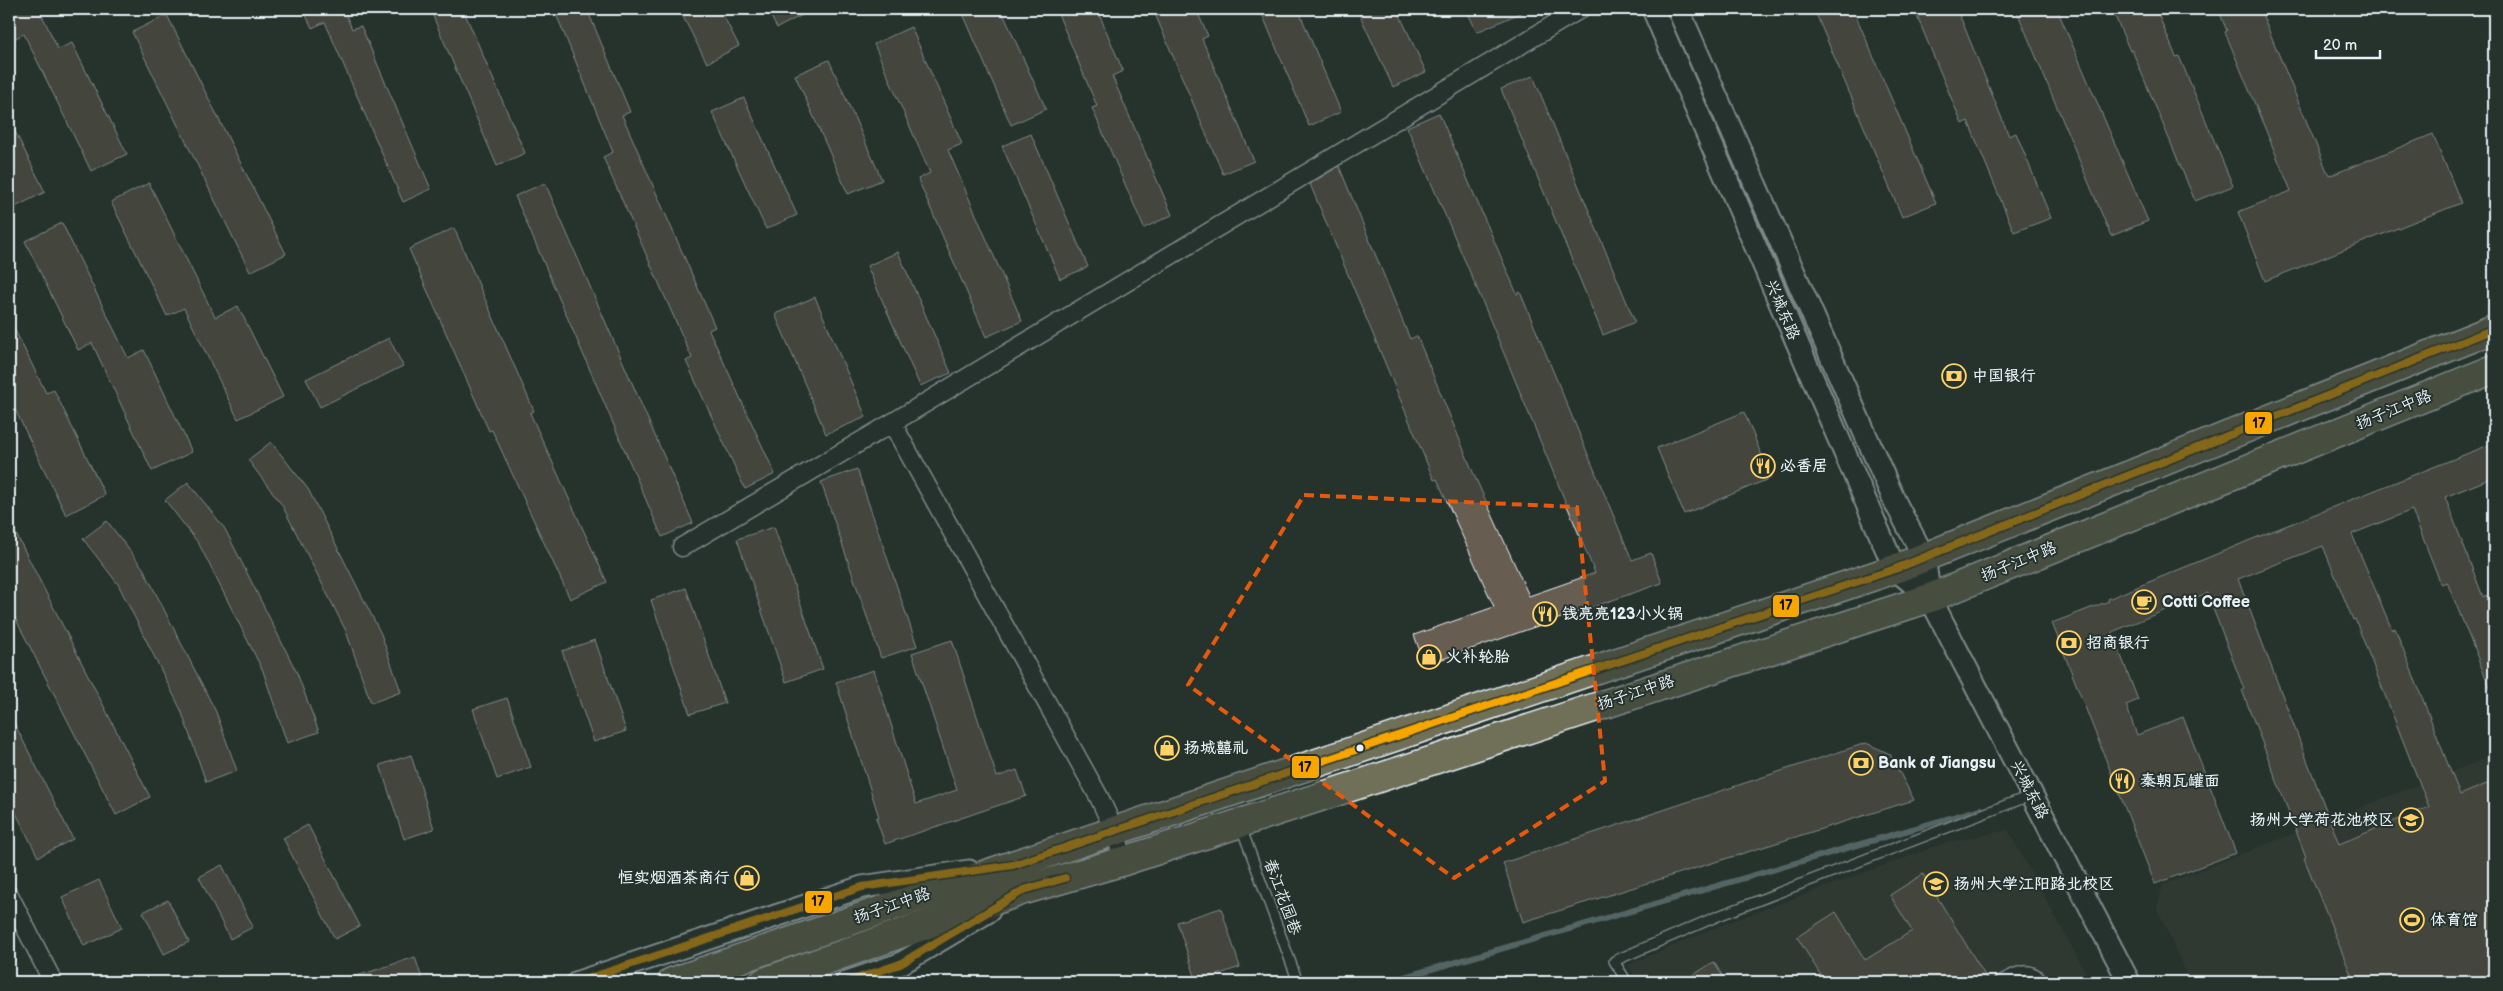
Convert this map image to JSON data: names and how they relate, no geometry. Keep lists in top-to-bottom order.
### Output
{
  "streets": {
    "main road": ["扬子江中路"],
    "street": ["兴城东路"],
    "lane": ["春江花园巷"]
  },
  "crossings": [
    ["兴城东路", "扬子江中路"],
    ["扬子江中路", "春江花园巷"]
  ],
  "places": {
    "bank": ["中国银行", "招商银行", "Bank of Jiangsu"],
    "restaurant": ["必香居", "钱亮亮123小火锅", "秦朝瓦罐面"],
    "cafe": ["Cotti Coffee"],
    "shop": ["火补轮胎", "扬城囍礼", "恒实烟酒茶商行"],
    "school or university": ["扬州大学荷花池校区", "扬州大学江阳路北校区"],
    "sports": ["体育馆"]
  },
  "lines": ["transit line 17"],
  "scale_bar": "20 m"
}
